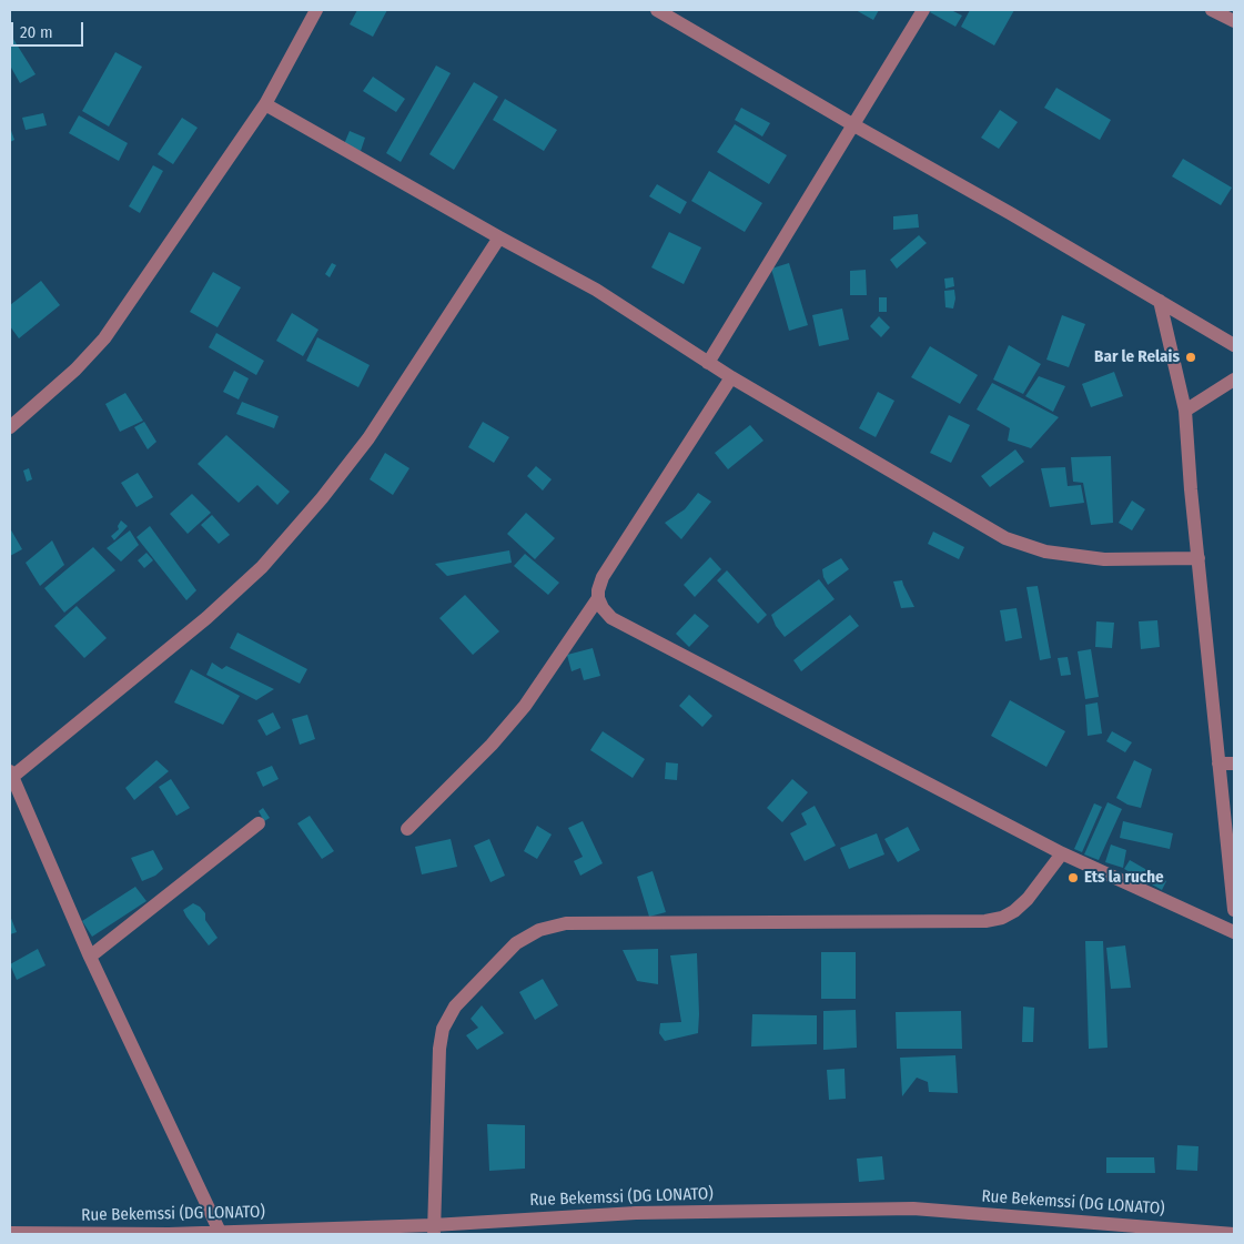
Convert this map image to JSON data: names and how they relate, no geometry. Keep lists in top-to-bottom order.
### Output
{
  "streets": {
    "street": ["Rue Bekemssi (DG LONATO)"]
  },
  "places": ["Bar le Relais", "Ets la ruche"],
  "scale_bar": "20 m"
}
